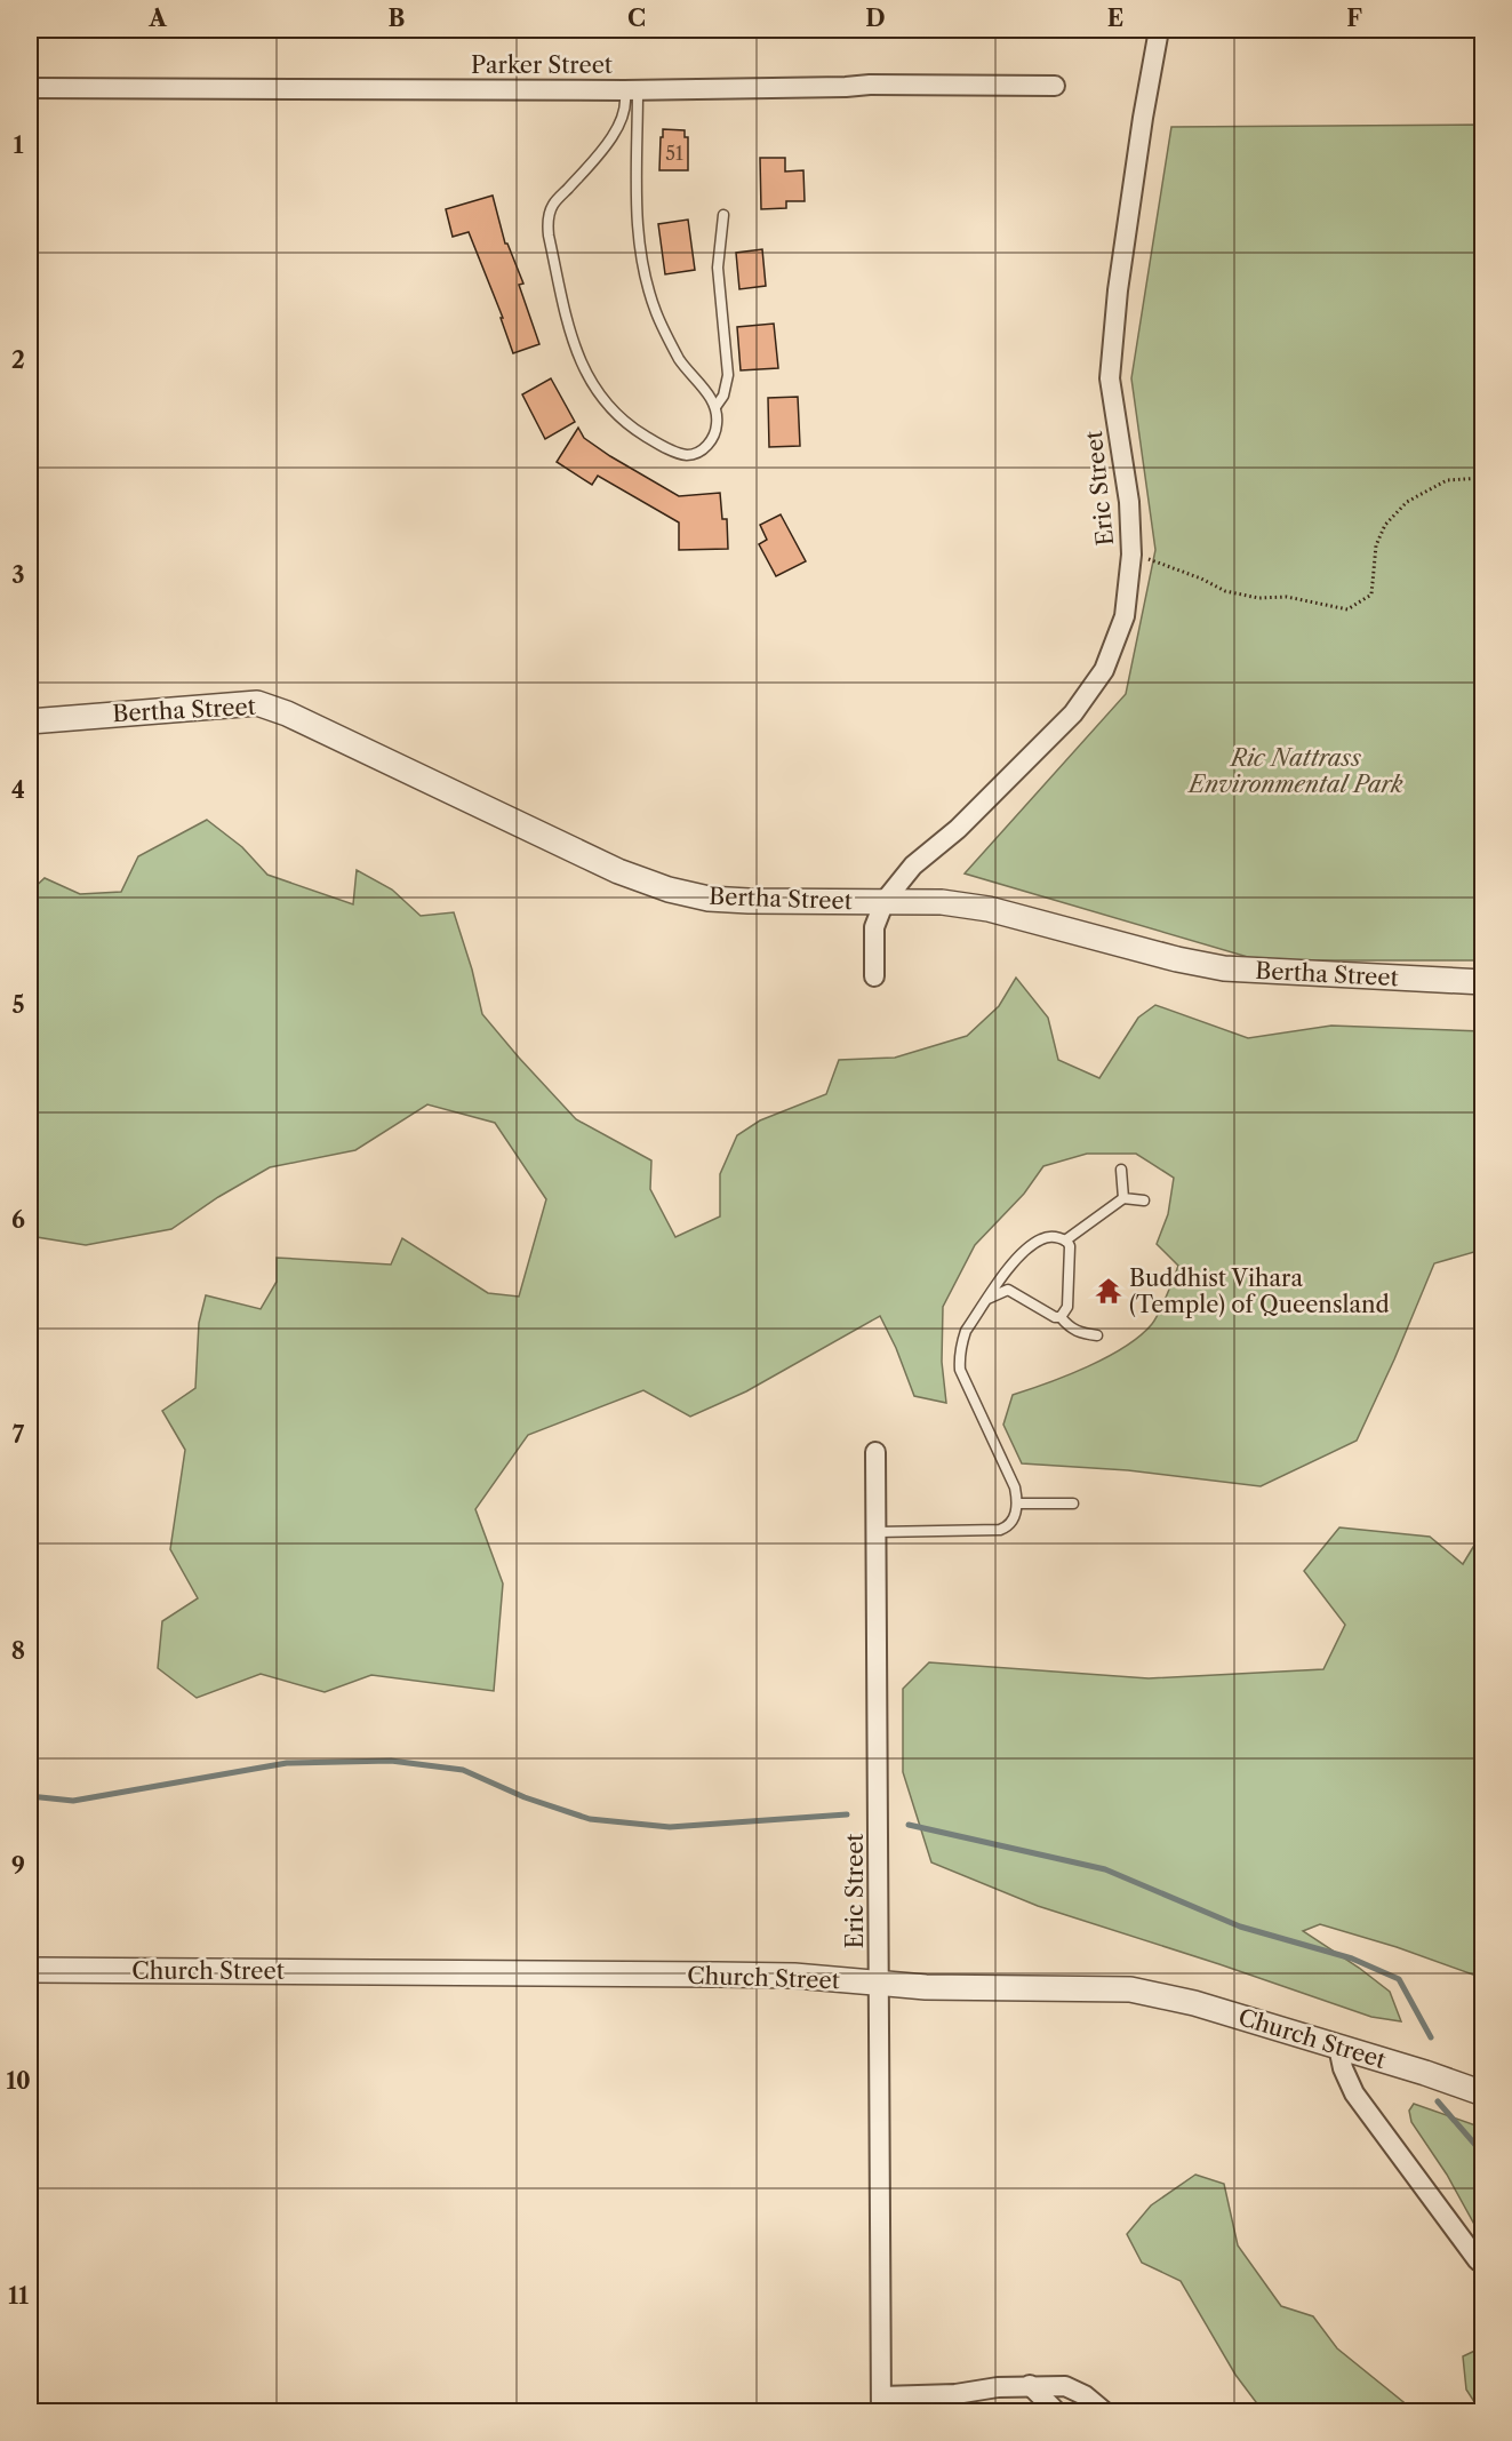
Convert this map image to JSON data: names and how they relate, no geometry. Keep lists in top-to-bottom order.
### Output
{
  "streets": {
    "street": [
      "Parker Street",
      "Eric Street",
      "Bertha Street",
      "Church Street"
    ]
  },
  "crossings": [
    ["Eric Street", "Bertha Street"],
    ["Eric Street", "Church Street"]
  ],
  "parks": ["Ric Nattrass Environmental Park"],
  "places": {
    "temple": ["Buddhist Vihara (Temple) of Queensland"]
  },
  "house_numbers": ["51"],
  "grid": {
    "columns": [
      "A",
      "B",
      "C",
      "D",
      "E",
      "F"
    ],
    "rows": [
      "1",
      "2",
      "3",
      "4",
      "5",
      "6",
      "7",
      "8",
      "9",
      "10",
      "11"
    ]
  }
}
